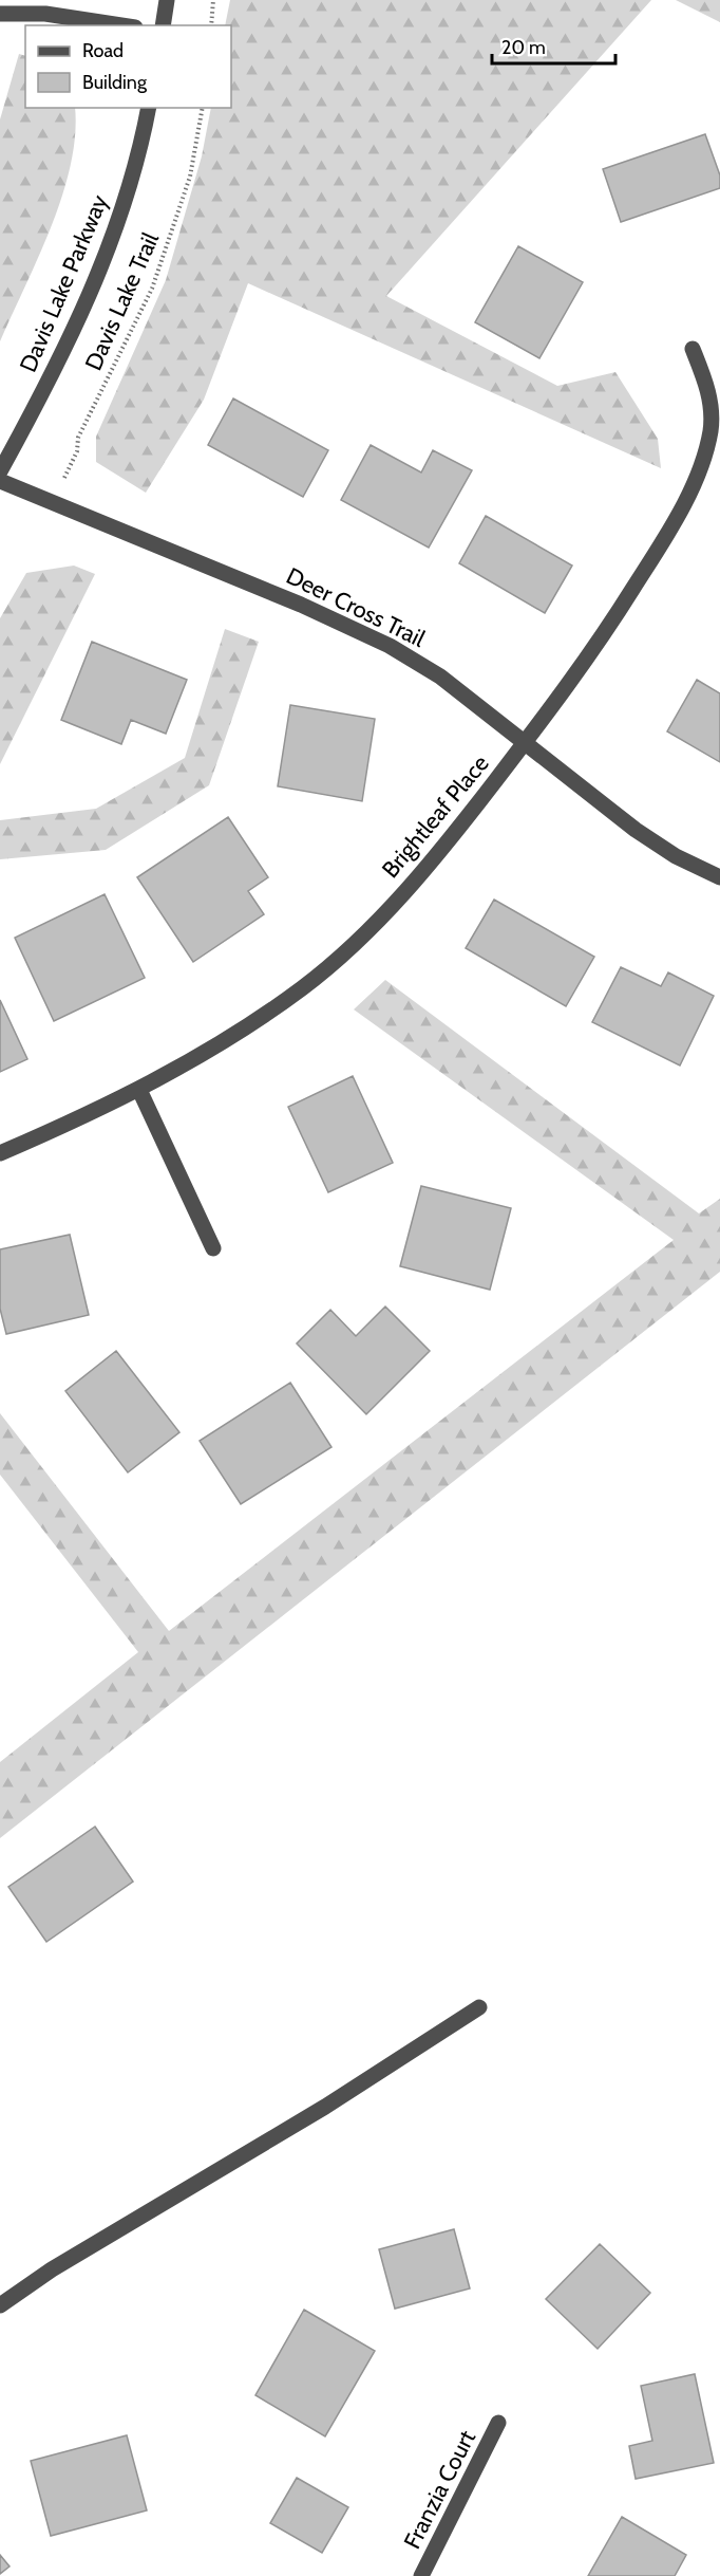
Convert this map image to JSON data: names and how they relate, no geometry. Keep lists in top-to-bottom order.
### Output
{
  "streets": {
    "street": [
      "Davis Lake Parkway",
      "Deer Cross Trail",
      "Brightleaf Place",
      "Franzia Court"
    ],
    "path": ["Davis Lake Trail"]
  },
  "crossings": [
    ["Davis Lake Trail", "Deer Cross Trail"],
    ["Deer Cross Trail", "Brightleaf Place"]
  ],
  "legend": ["Road", "Building"],
  "scale_bar": "20 m"
}
